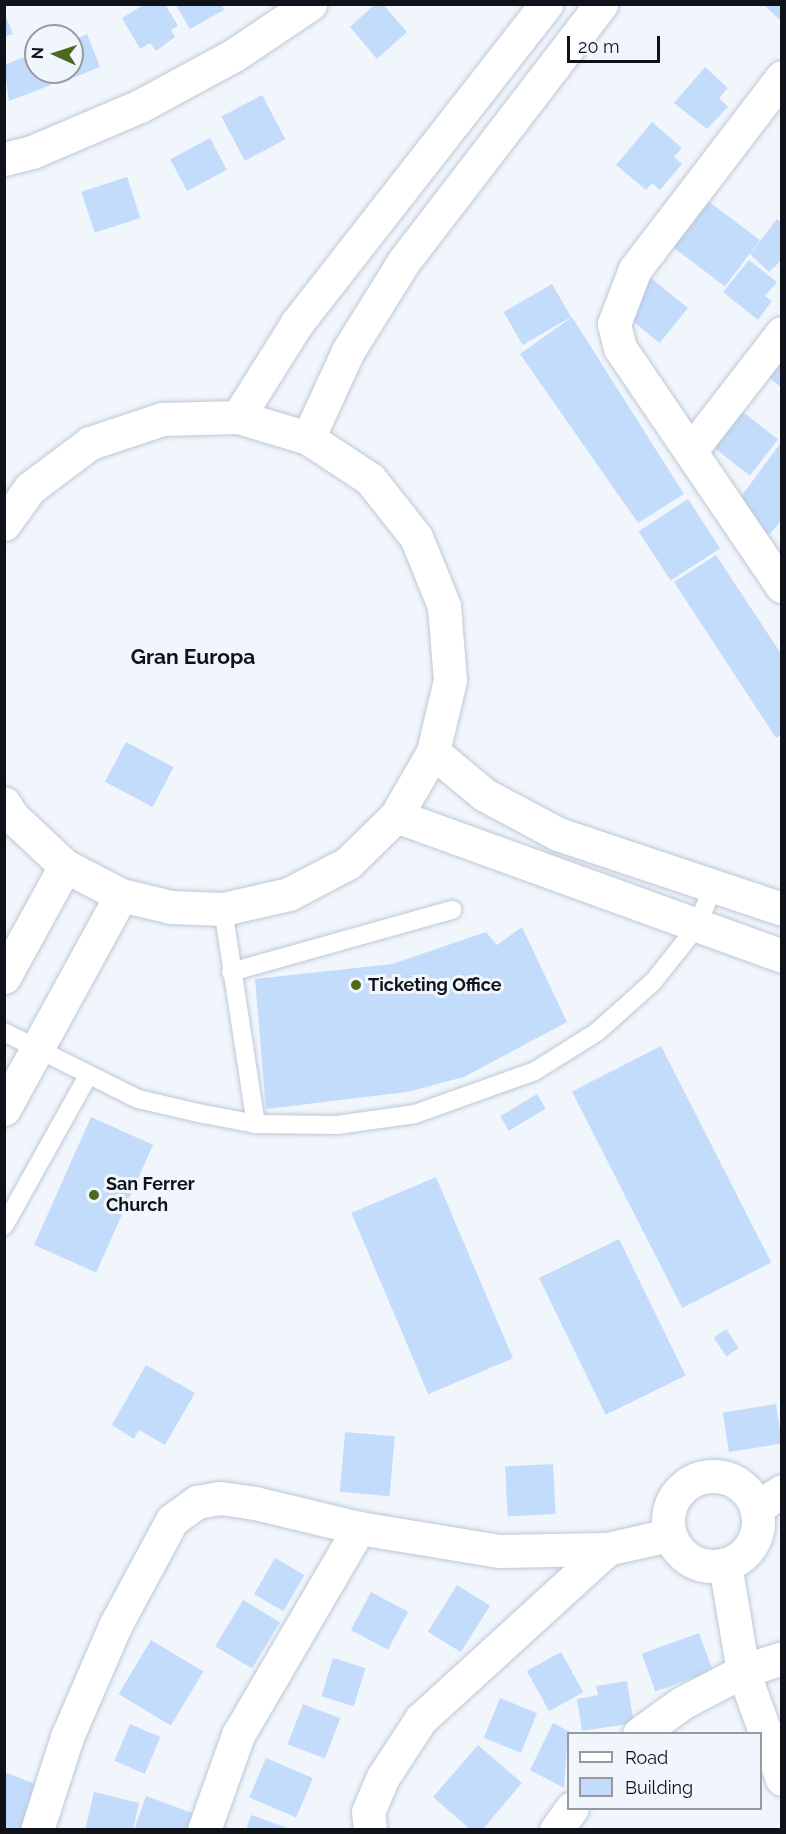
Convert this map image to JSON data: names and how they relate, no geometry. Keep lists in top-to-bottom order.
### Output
{
  "districts": ["Gran Europa"],
  "places": ["Ticketing Office", "San Ferrer Church"],
  "legend": ["Road", "Building"],
  "scale_bar": "20 m",
  "north": "left"
}
